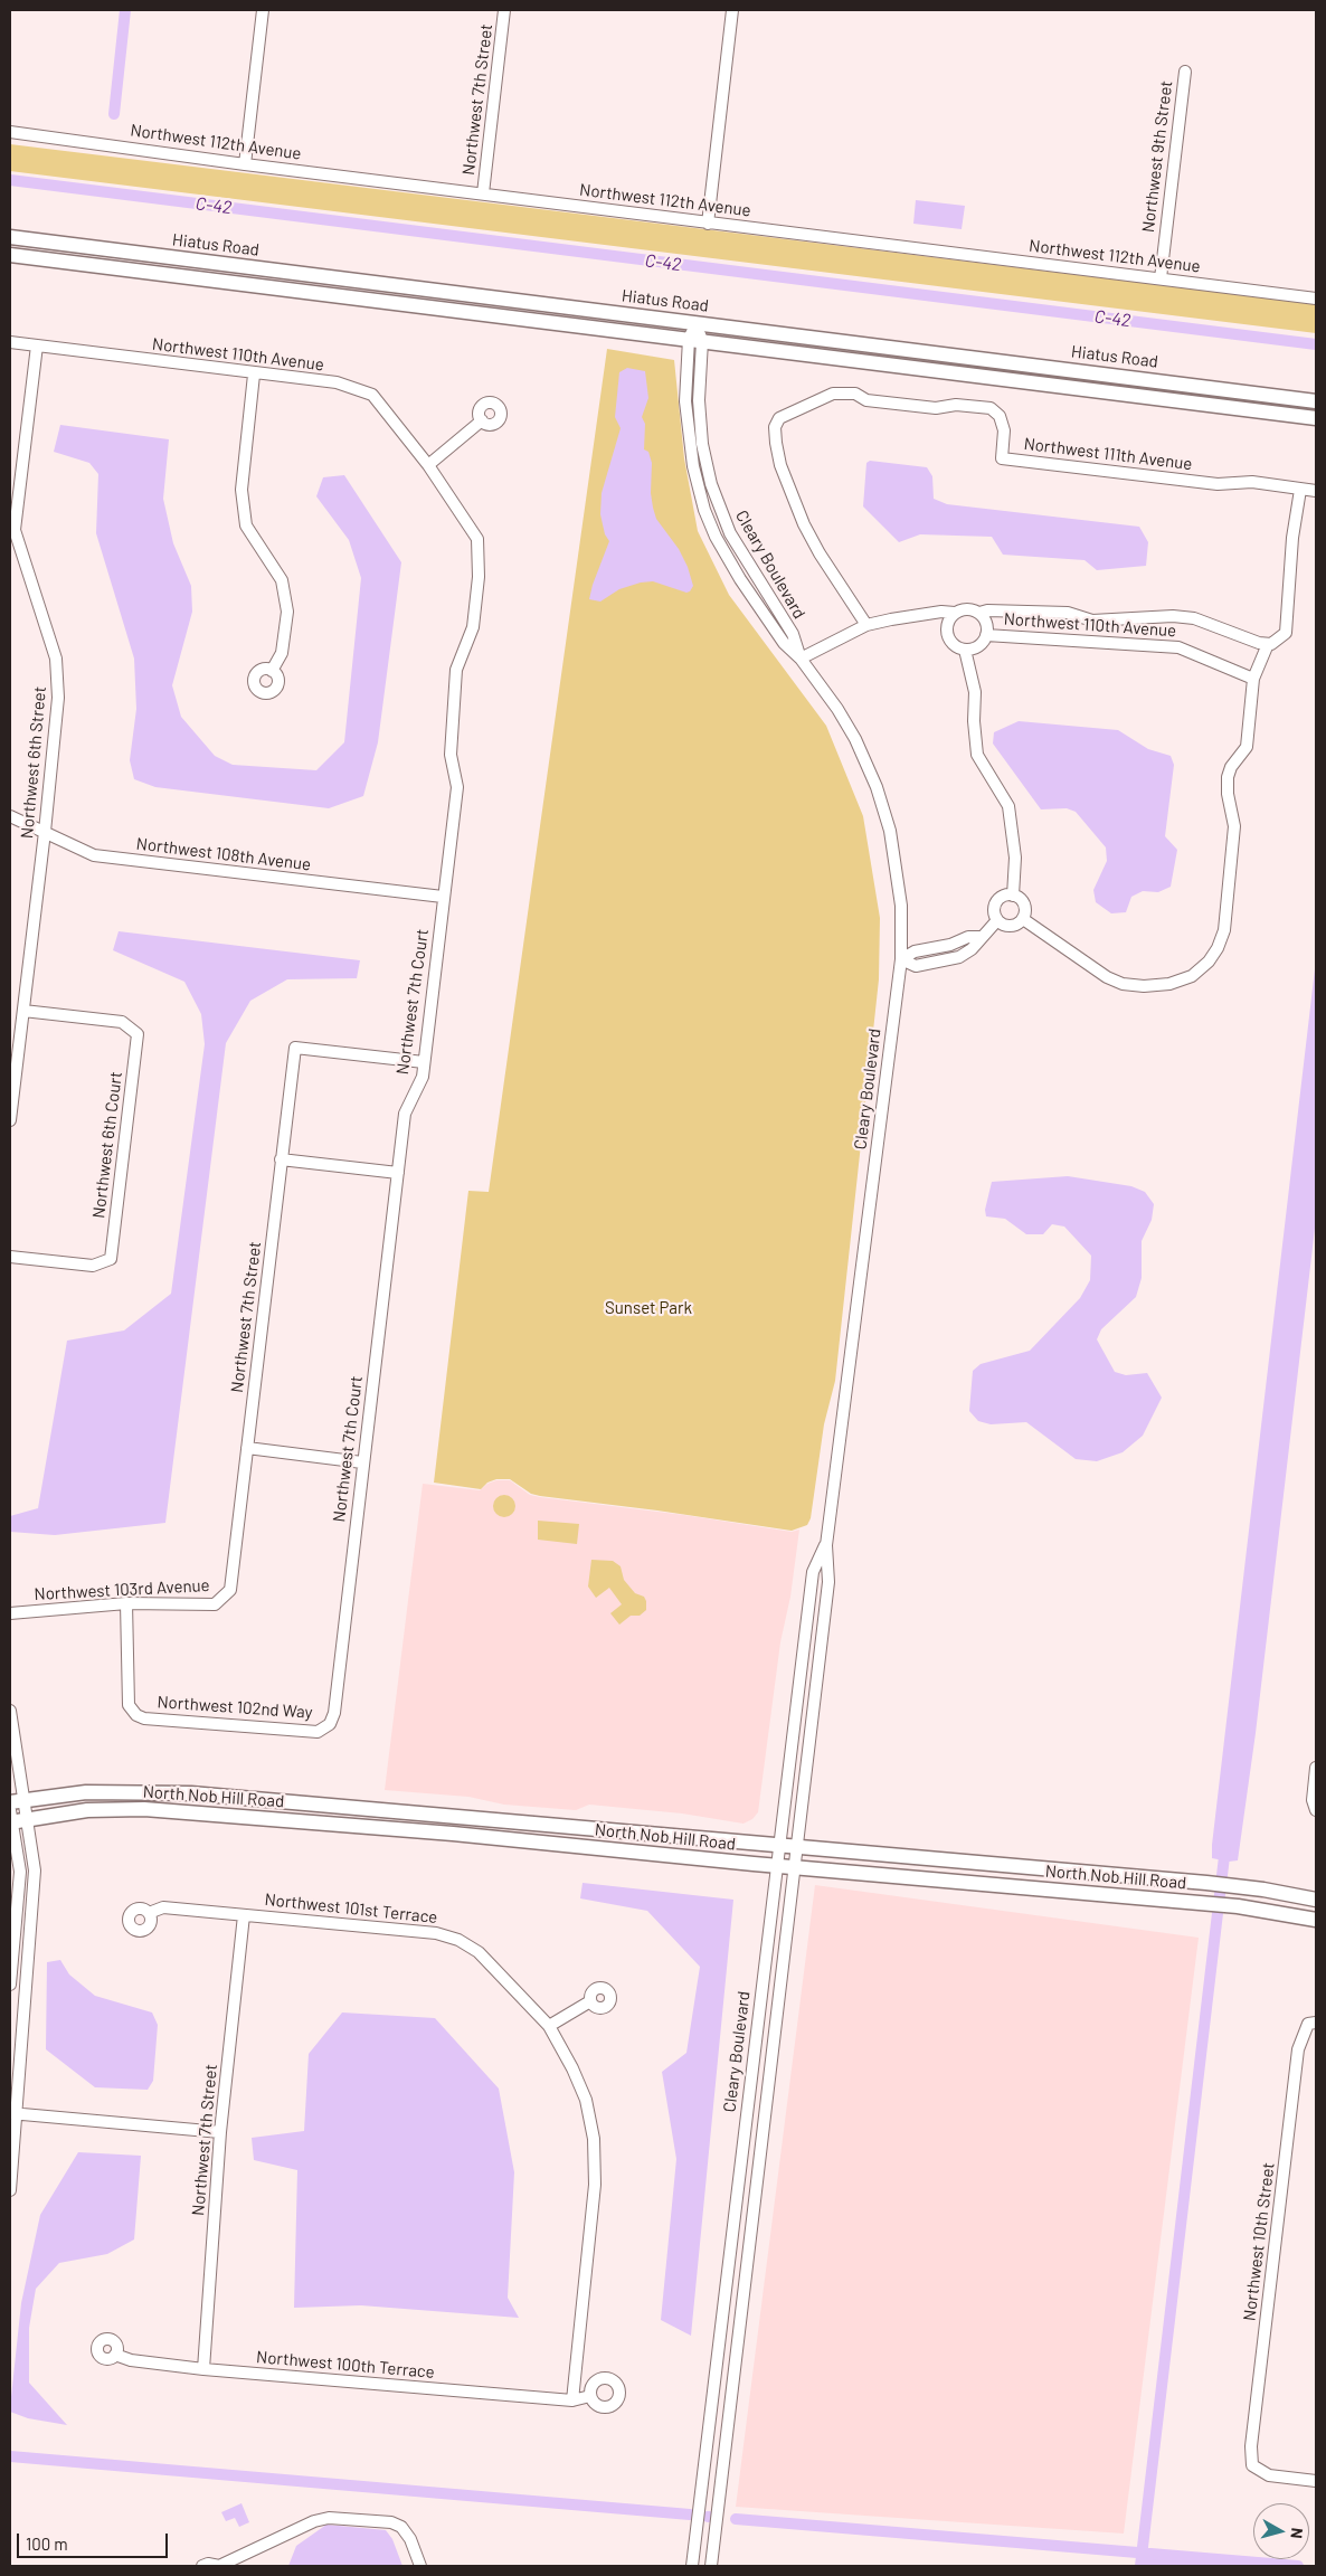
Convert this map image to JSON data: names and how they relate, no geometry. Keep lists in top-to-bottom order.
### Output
{
  "streets": {
    "main road": ["Hiatus Road", "North Nob Hill Road"],
    "street": [
      "Northwest 7th Street",
      "Northwest 112th Avenue",
      "Northwest 9th Street",
      "Northwest 110th Avenue",
      "Northwest 111th Avenue",
      "Cleary Boulevard",
      "Northwest 6th Street",
      "Northwest 108th Avenue",
      "Northwest 7th Court",
      "Northwest 6th Court",
      "Northwest 103rd Avenue",
      "Northwest 102nd Way",
      "Northwest 101st Terrace",
      "Northwest 10th Street",
      "Northwest 100th Terrace"
    ]
  },
  "crossings": [
    ["Northwest 7th Street", "Northwest 112th Avenue"],
    ["Northwest 7th Street", "Northwest 7th Court"],
    ["Northwest 7th Street", "Northwest 103rd Avenue"],
    ["Northwest 7th Street", "Northwest 101st Terrace"],
    ["Northwest 7th Street", "Northwest 100th Terrace"],
    ["Northwest 112th Avenue", "Northwest 9th Street"],
    ["Hiatus Road", "Cleary Boulevard"],
    ["Northwest 110th Avenue", "Northwest 6th Street"],
    ["Northwest 110th Avenue", "Northwest 7th Court"],
    ["Cleary Boulevard", "North Nob Hill Road"],
    ["Northwest 6th Street", "Northwest 108th Avenue"],
    ["Northwest 6th Street", "Northwest 6th Court"],
    ["Northwest 108th Avenue", "Northwest 7th Court"],
    ["Northwest 7th Court", "Northwest 102nd Way"],
    ["Northwest 103rd Avenue", "Northwest 102nd Way"],
    ["Northwest 101st Terrace", "Northwest 100th Terrace"]
  ],
  "water": ["C-42"],
  "parks": ["Sunset Park"],
  "scale_bar": "100 m",
  "north": "right"
}
